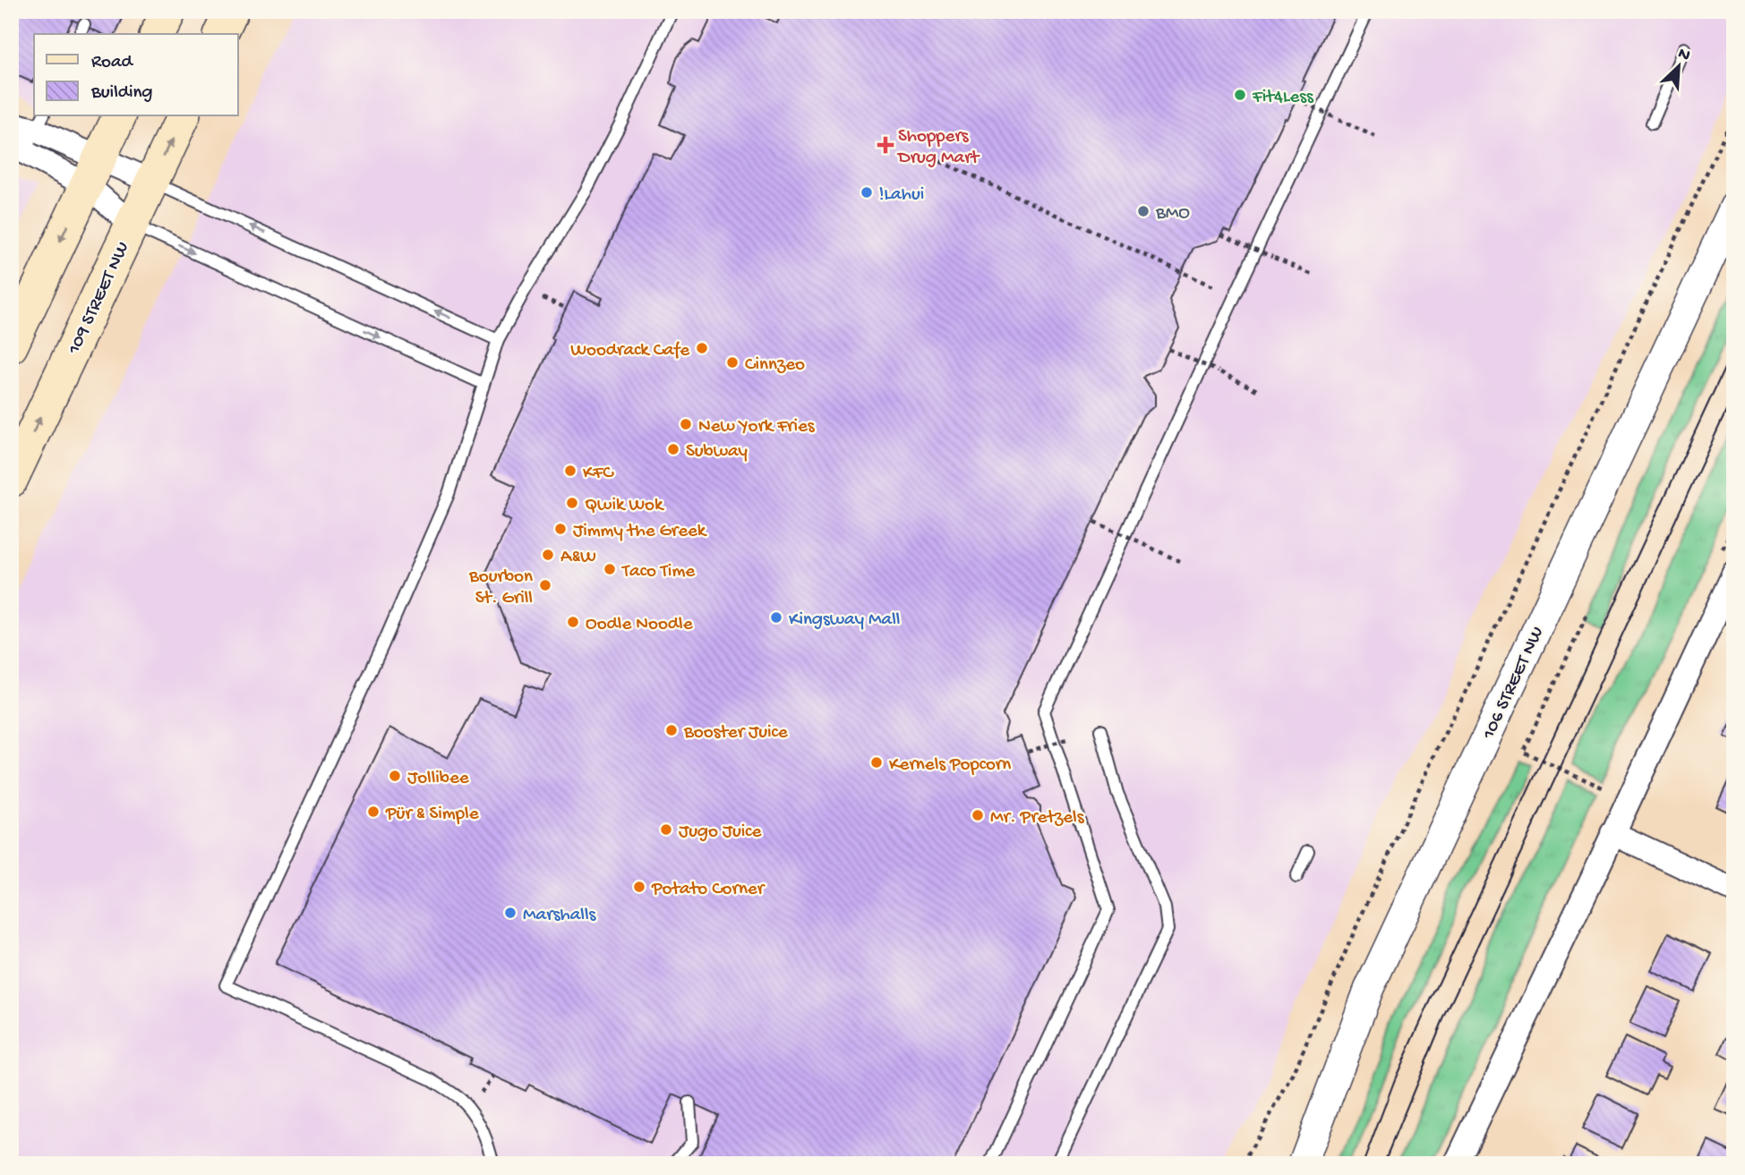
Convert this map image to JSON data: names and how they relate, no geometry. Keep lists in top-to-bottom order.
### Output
{
  "streets": {
    "main road": ["109 STREET NW"],
    "street": ["106 STREET NW"]
  },
  "places": {
    "other": [
      "Fit4Less",
      "!Lahui",
      "BMO",
      "Woodrack Cafe",
      "Cinnzeo",
      "New York Fries",
      "Subway",
      "KFC",
      "Qwik Wok",
      "Jimmy the Greek",
      "A&W",
      "Taco Time",
      "Bourbon St. Grill",
      "Kingsway Mall",
      "Oodle Noodle",
      "Booster Juice",
      "Kernels Popcorn",
      "Jollibee",
      "Pür & Simple",
      "Mr. Pretzels",
      "Jugo Juice",
      "Potato Corner",
      "Marshalls"
    ],
    "health": ["Shoppers Drug Mart"]
  },
  "legend": ["Road", "Building"],
  "north": "top right"
}
